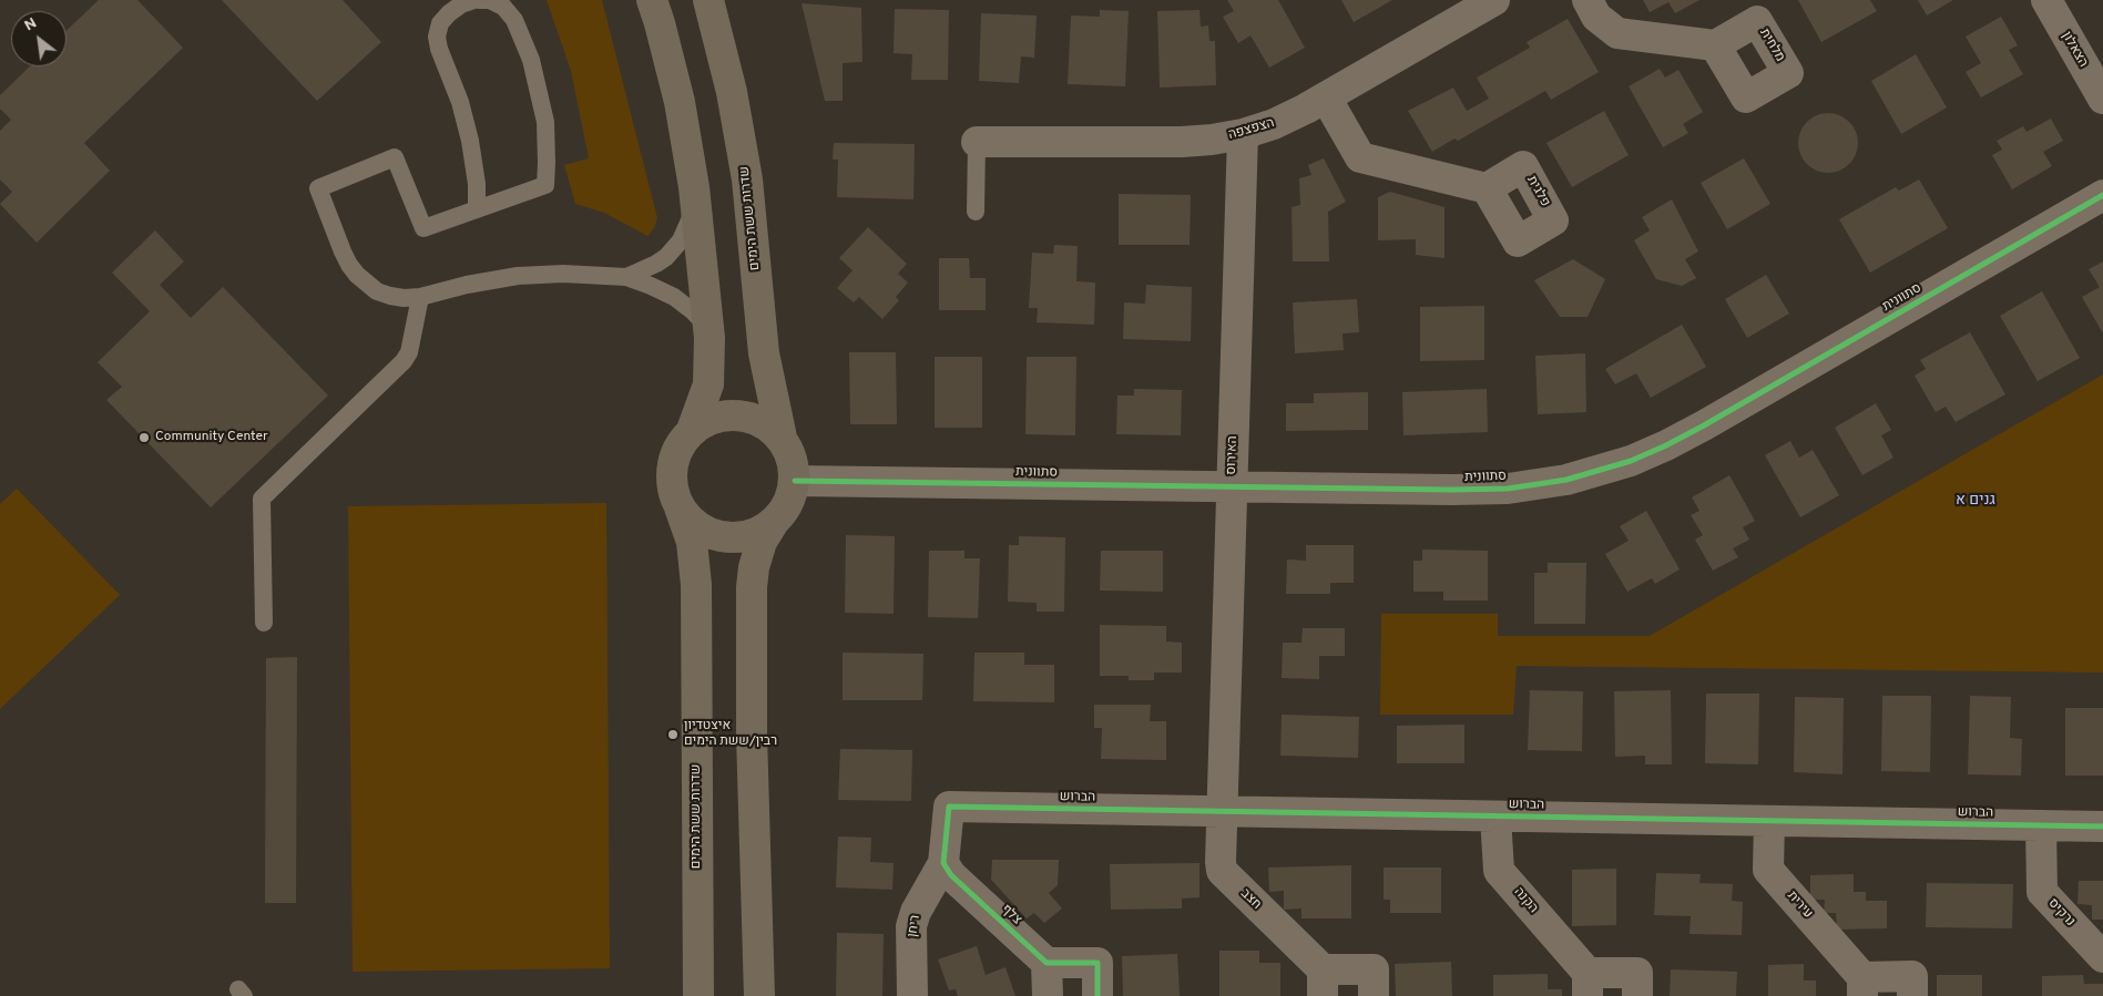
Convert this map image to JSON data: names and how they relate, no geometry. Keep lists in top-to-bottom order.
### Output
{
  "streets": {
    "main road": ["שדרות ששת הימים"],
    "street": [
      "הצאלון",
      "הצפצפה",
      "סתוונית",
      "האירוס",
      "הברוש",
      "חצב",
      "הקנה",
      "עירית",
      "נרקיס",
      "צלף",
      "ריחן"
    ]
  },
  "crossings": [
    ["הצפצפה", "האירוס"],
    ["שדרות ששת הימים", "סתוונית"],
    ["סתוונית", "האירוס"],
    ["האירוס", "הברוש"],
    ["האירוס", "חצב"],
    ["הברוש", "חצב"],
    ["הברוש", "הקנה"],
    ["הברוש", "עירית"],
    ["הברוש", "נרקיס"],
    ["הברוש", "צלף"],
    ["הברוש", "ריחן"],
    ["צלף", "ריחן"]
  ],
  "districts": ["גנים א"],
  "places": ["Community Center", "איצטדיון רבין/ששת הימים"],
  "north": "top left"
}
